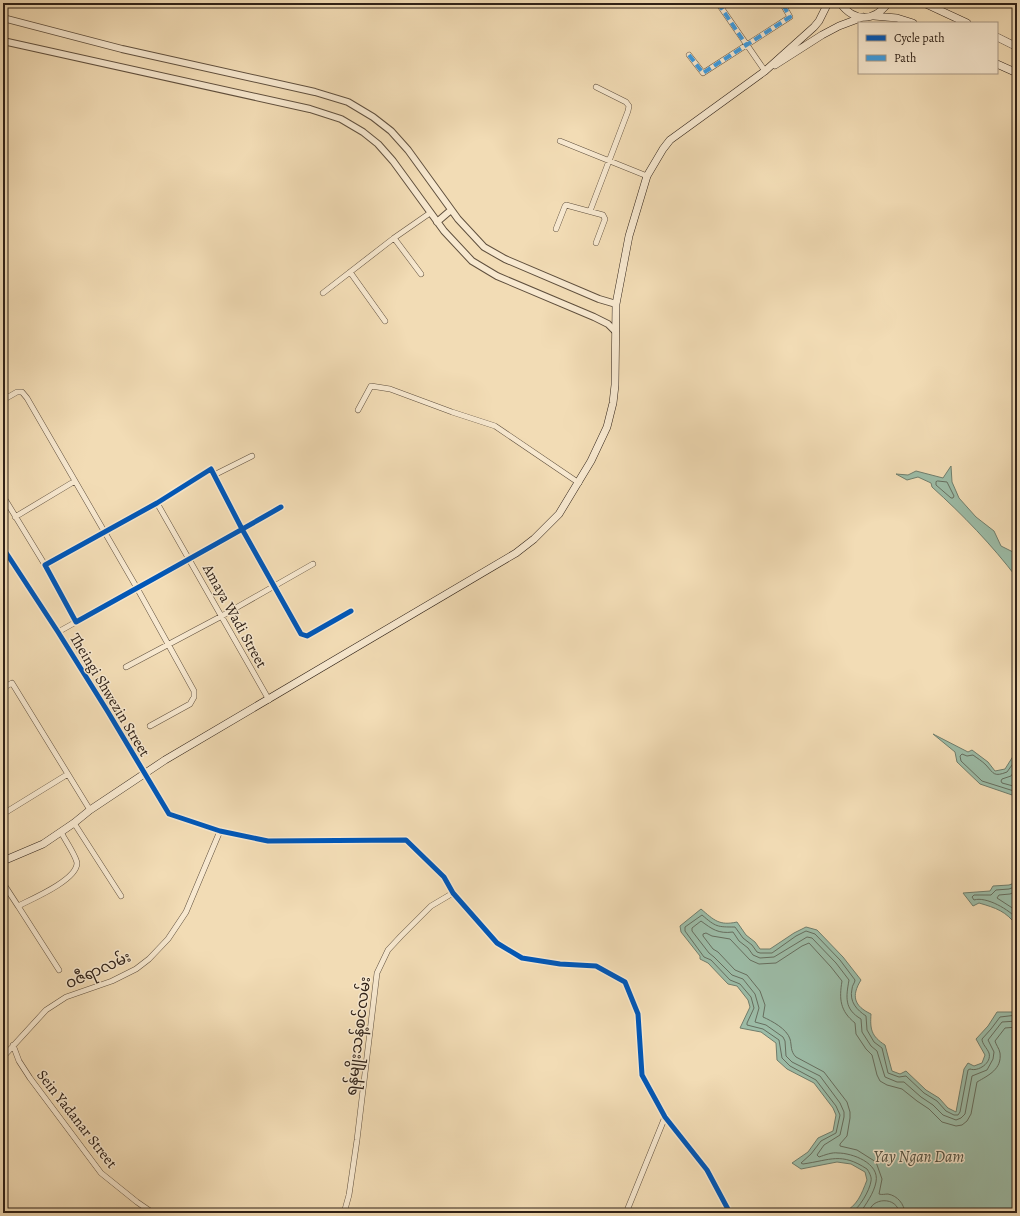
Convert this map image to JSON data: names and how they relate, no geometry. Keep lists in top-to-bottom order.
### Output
{
  "streets": {
    "street": [
      "Amaya Wadi Street",
      "Theingi Shwezin Street",
      "ဝဇီရာလမ်း",
      "ရန်မျိုးသန့်စင်လမ်း",
      "Sein Yadanar Street"
    ]
  },
  "crossings": [
    ["Theingi Shwezin Street", "ဝဇီရာလမ်း"],
    ["Theingi Shwezin Street", "ရန်မျိုးသန့်စင်လမ်း"],
    ["ဝဇီရာလမ်း", "Sein Yadanar Street"]
  ],
  "water": ["Yay Ngan Dam"],
  "legend": ["Cycle path", "Path"]
}
